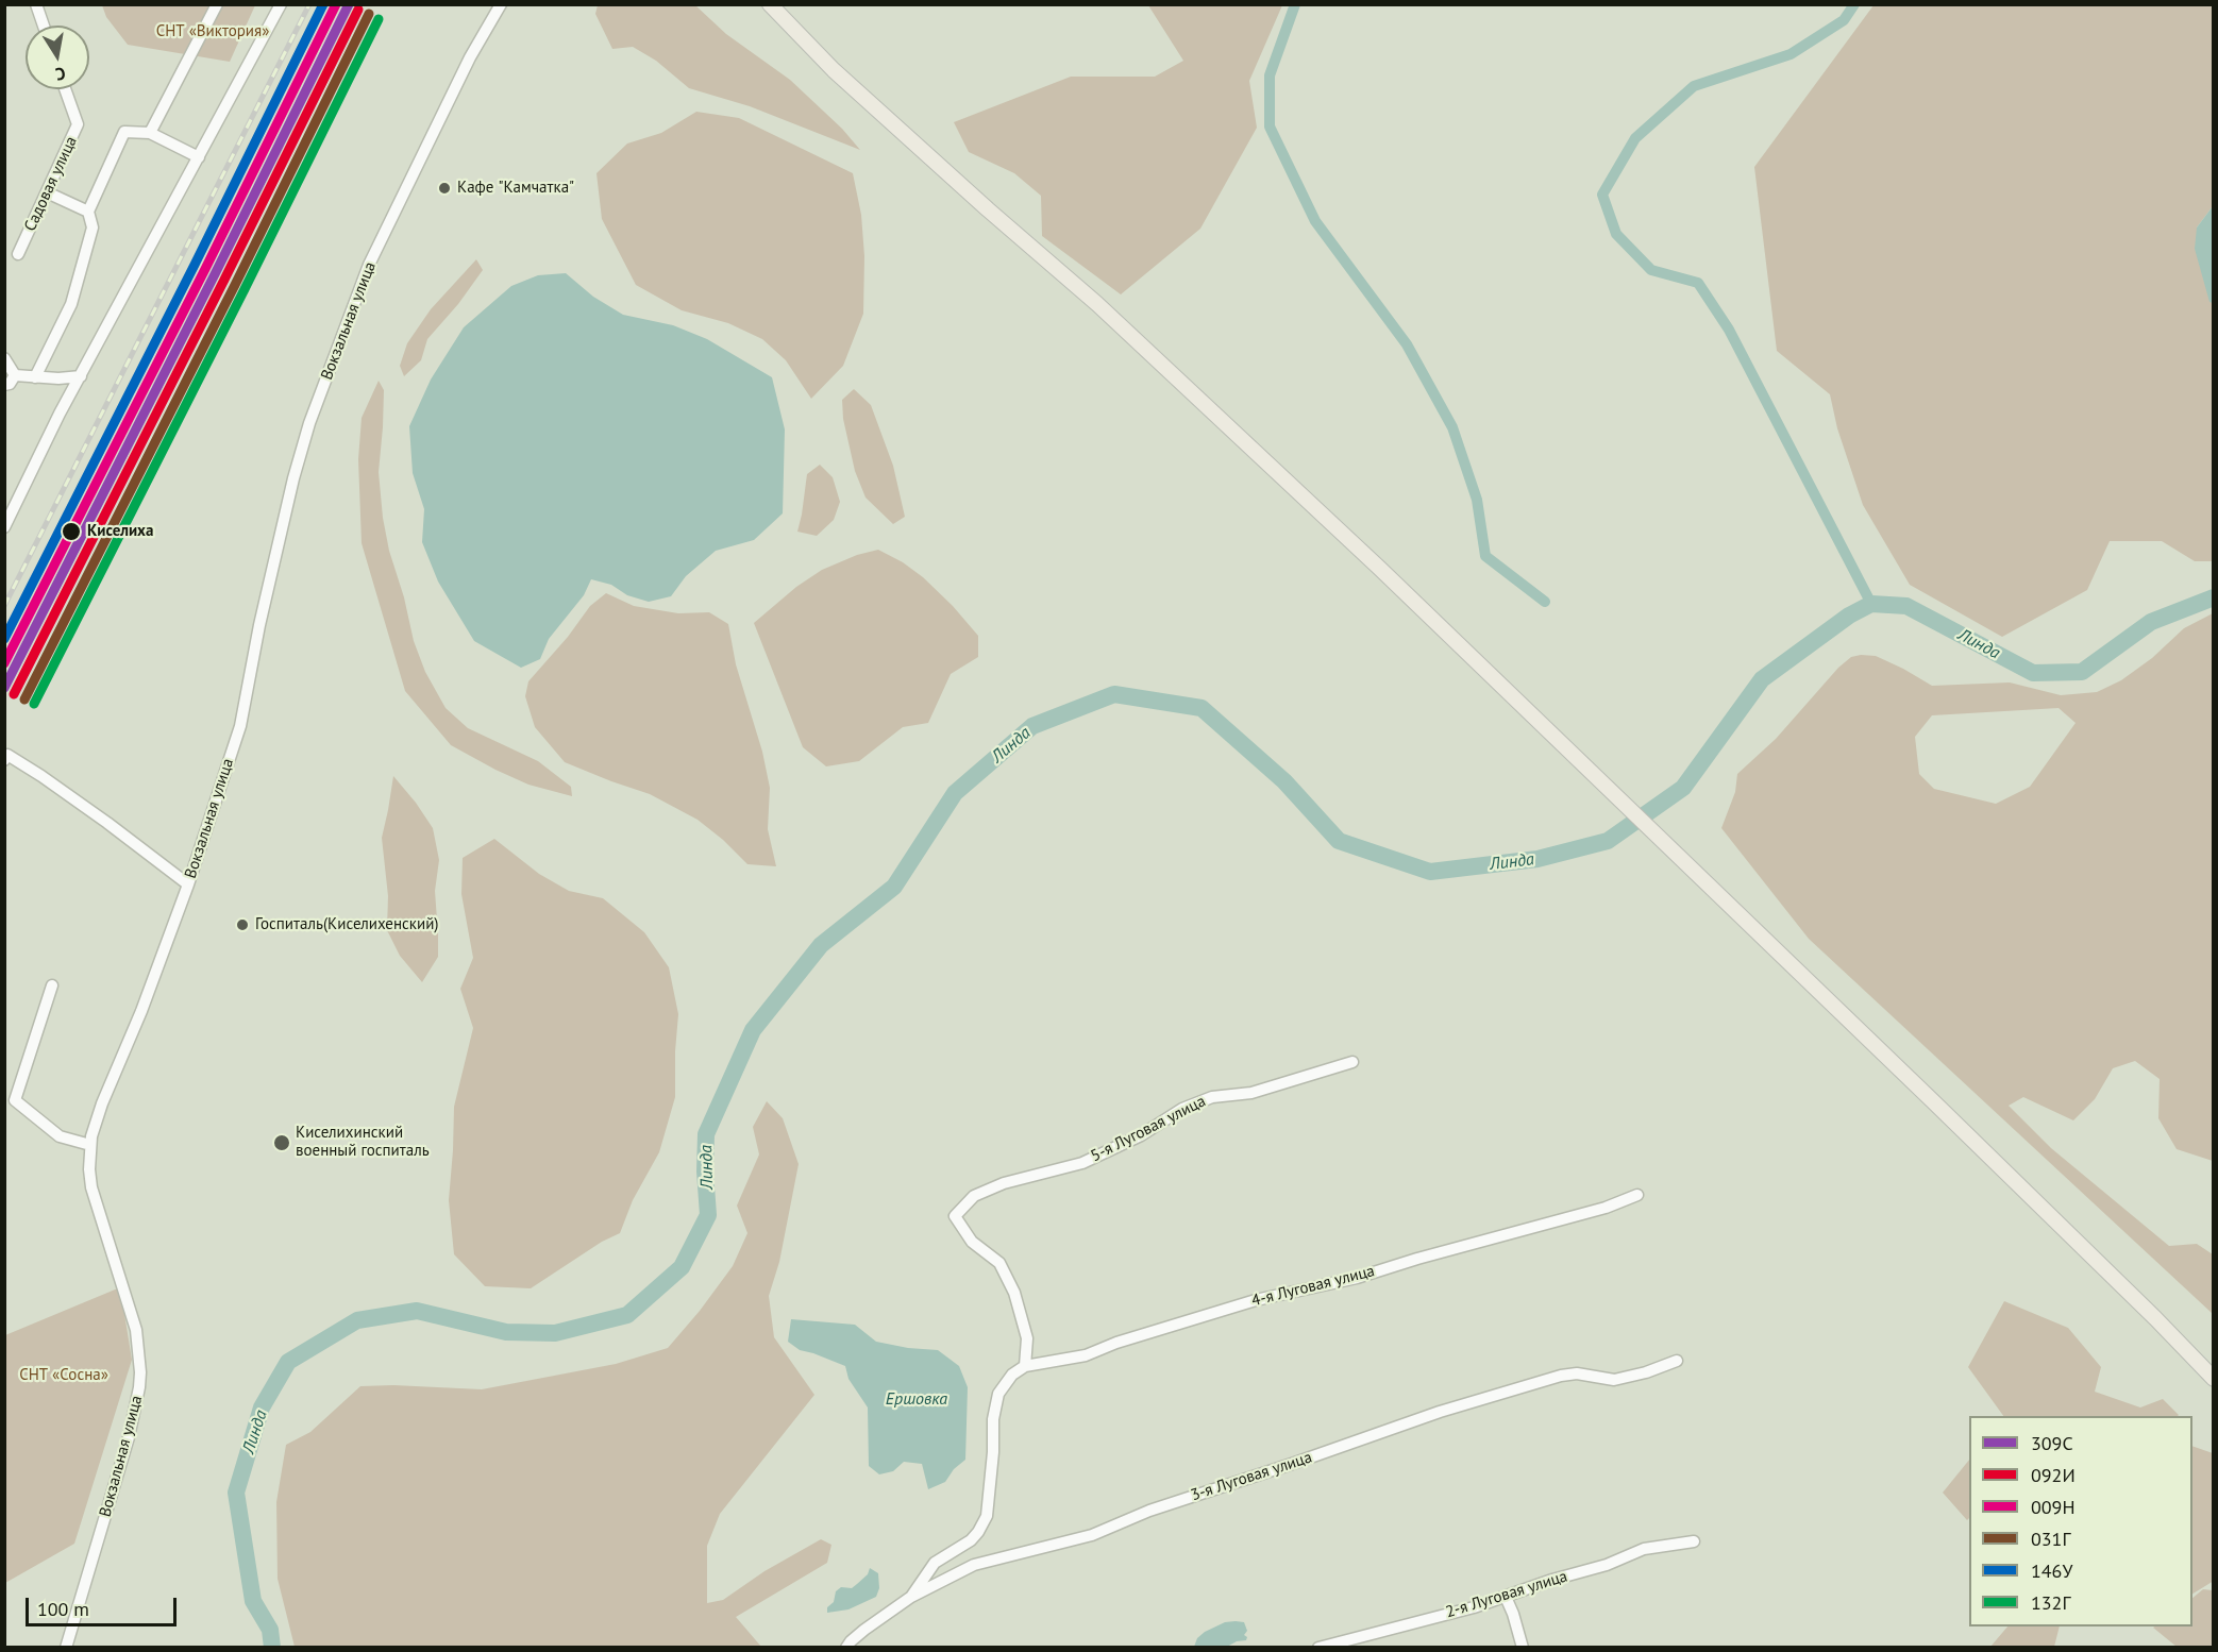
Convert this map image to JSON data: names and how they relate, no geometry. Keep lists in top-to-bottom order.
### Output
{
  "streets": {
    "street": [
      "Садовая улица",
      "Вокзальная улица",
      "5-я Луговая улица",
      "4-я Луговая улица",
      "3-я Луговая улица",
      "2-я Луговая улица"
    ]
  },
  "crossings": [
    ["5-я Луговая улица", "4-я Луговая улица"]
  ],
  "water": ["Линда", "Ершовка"],
  "parks": ["СНТ «Виктория»", "СНТ «Сосна»"],
  "places": [
    "Кафе \"Камчатка\"",
    "Киселиха",
    "Госпиталь(Киселихенский)",
    "Киселихинский военный госпиталь"
  ],
  "lines": [
    "transit line 309С",
    "transit line 009Н",
    "transit line 146У",
    "transit line 092И",
    "transit line 031Г",
    "transit line 132Г"
  ],
  "legend": [
    "309С",
    "092И",
    "009Н",
    "031Г",
    "146У",
    "132Г"
  ],
  "scale_bar": "100 m",
  "north": "bottom"
}
